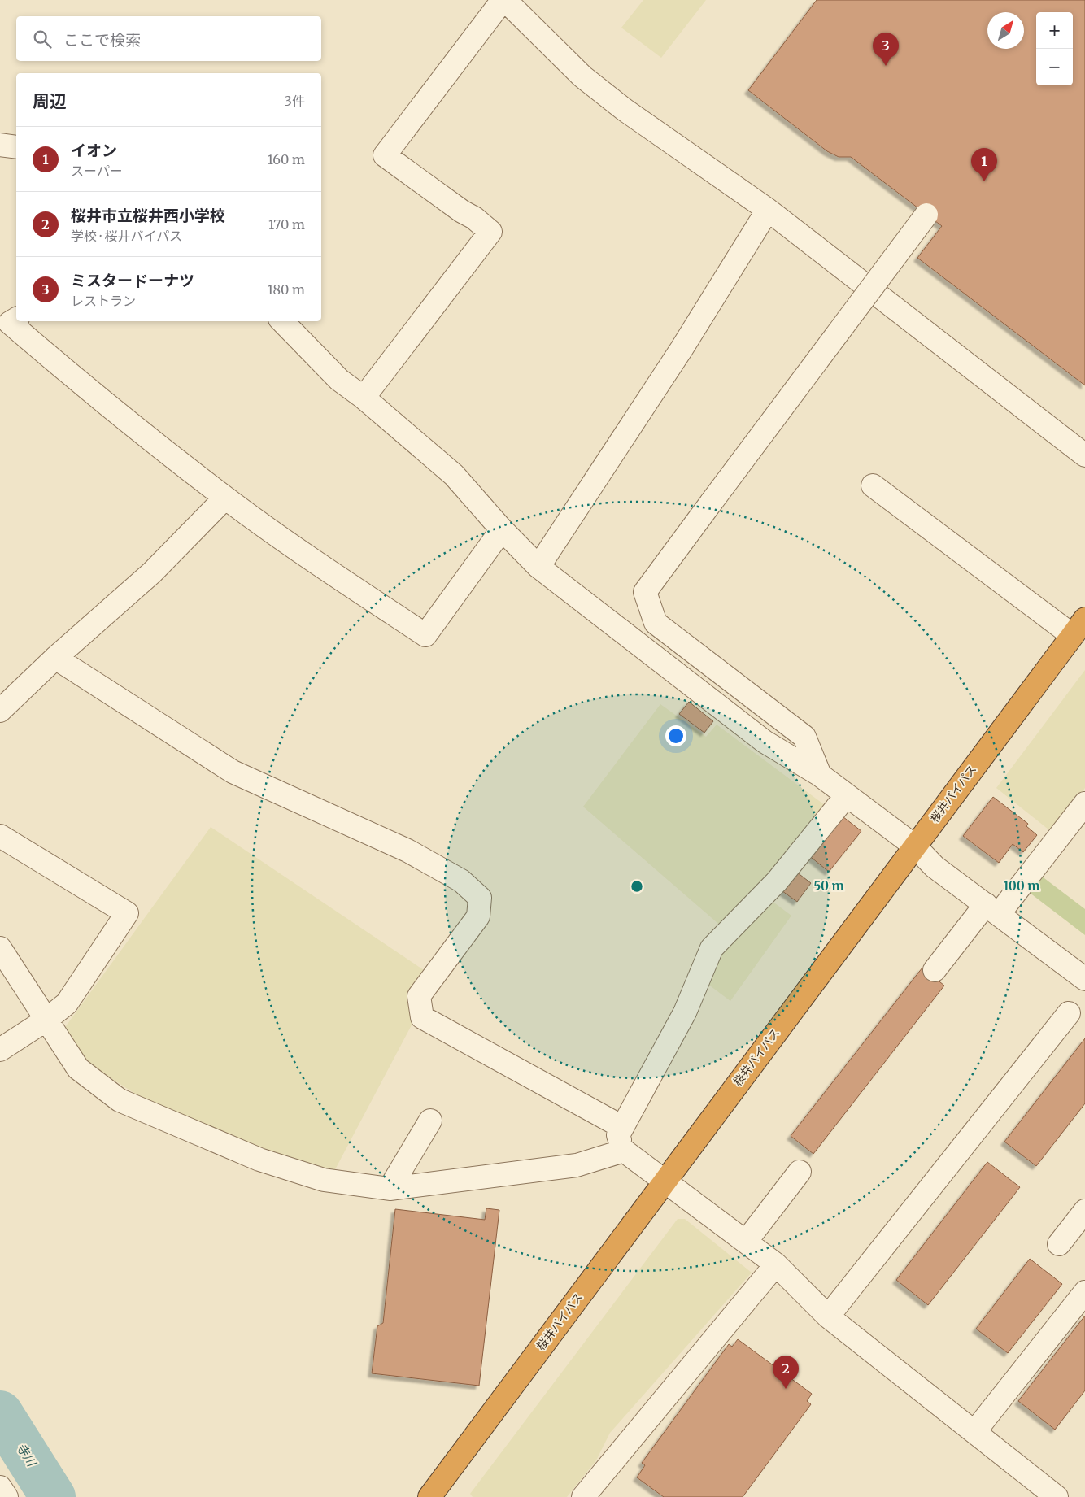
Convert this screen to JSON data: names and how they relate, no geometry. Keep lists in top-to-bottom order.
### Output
{
  "streets": {
    "highway": ["桜井バイパス"]
  },
  "water": ["寺川"],
  "north": "top right",
  "page": {
    "map_buttons": ["+", "−"],
    "search": "ここで検索",
    "pins": ["3", "1", "2"],
    "heading": ["周辺", "3件"],
    "list": [
      {
        "mark": "1",
        "name": "イオン",
        "note": "スーパー",
        "value": "160 m"
      },
      {
        "mark": "2",
        "name": "桜井市立桜井西小学校",
        "note": "学校 · 桜井バイパス",
        "value": "170 m"
      },
      {
        "mark": "3",
        "name": "ミスタードーナツ",
        "note": "レストラン",
        "value": "180 m"
      }
    ]
  },
  "rings": ["50 m", "100 m"]
}
